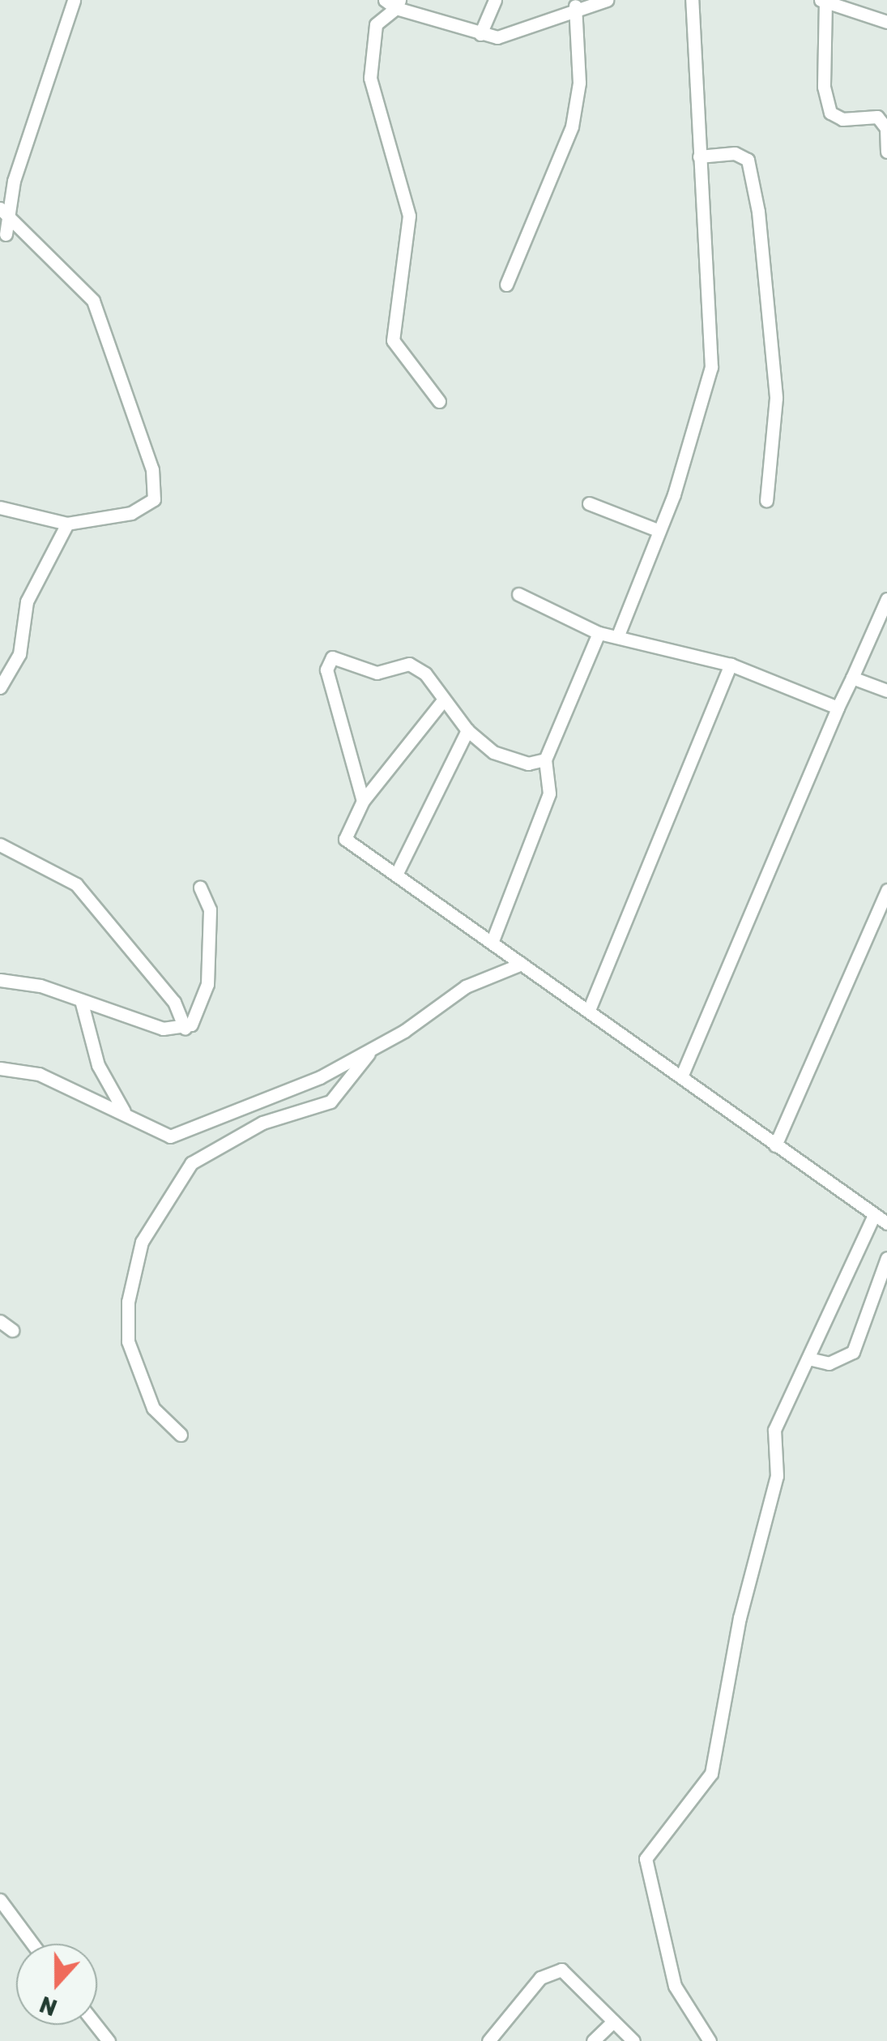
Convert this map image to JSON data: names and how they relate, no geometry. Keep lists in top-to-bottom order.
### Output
{
  "north": "bottom"
}
